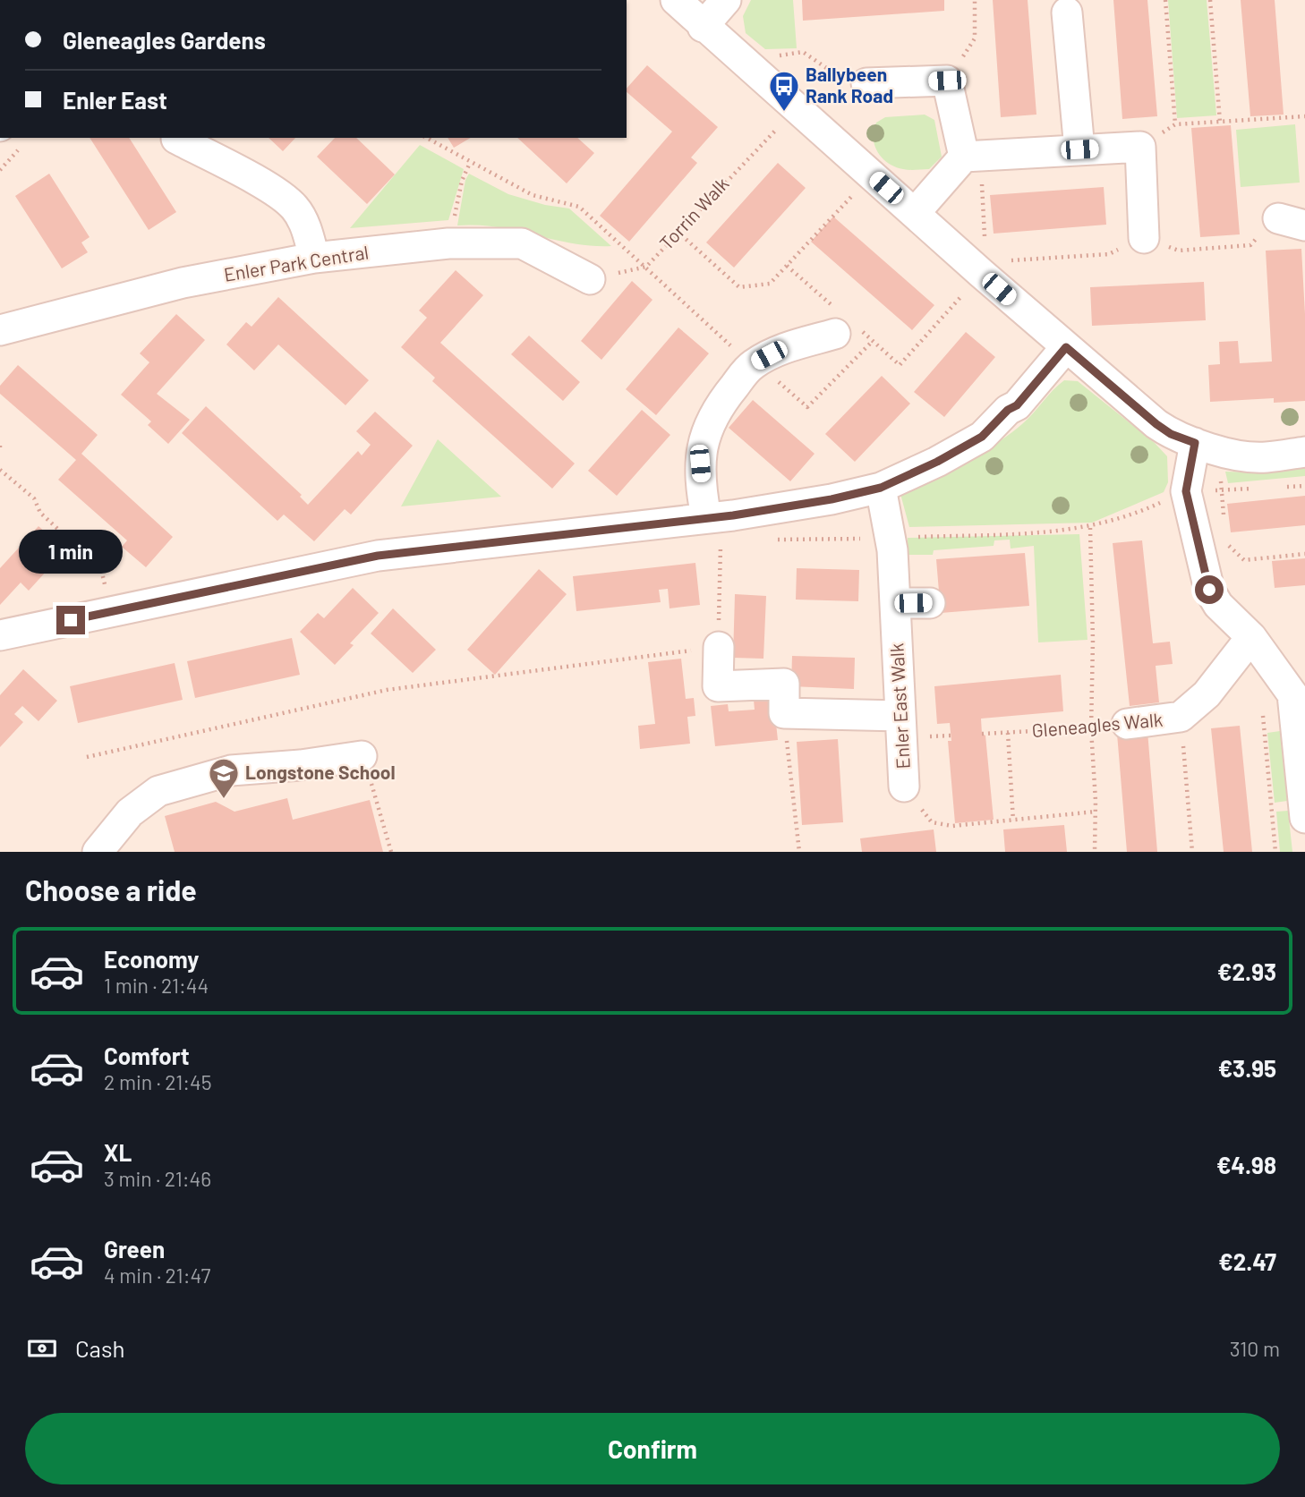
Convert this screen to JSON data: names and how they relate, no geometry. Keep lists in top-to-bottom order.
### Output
{
  "streets": {
    "street": ["Enler Park Central", "Enler East Walk", "Gleneagles Walk"],
    "path": ["Torrin Walk"]
  },
  "crossings": [
    ["Torrin Walk", "Enler Park Central"]
  ],
  "places": {
    "bus stop": ["Ballybeen Rank Road"],
    "school or university": ["Longstone School"]
  },
  "page": {
    "banner": ["Gleneagles Gardens", "Enler East"],
    "bubble": "1 min",
    "heading": "Choose a ride",
    "list": [
      {
        "name": "Economy",
        "note": "1 min · 21:44",
        "value": "€2.93"
      },
      {
        "name": "Comfort",
        "note": "2 min · 21:45",
        "value": "€3.95"
      },
      {
        "name": "XL",
        "note": "3 min · 21:46",
        "value": "€4.98"
      },
      {
        "name": "Green",
        "note": "4 min · 21:47",
        "value": "€2.47"
      }
    ],
    "pay": ["Cash", "310 m"],
    "buttons": "Confirm"
  }
}
